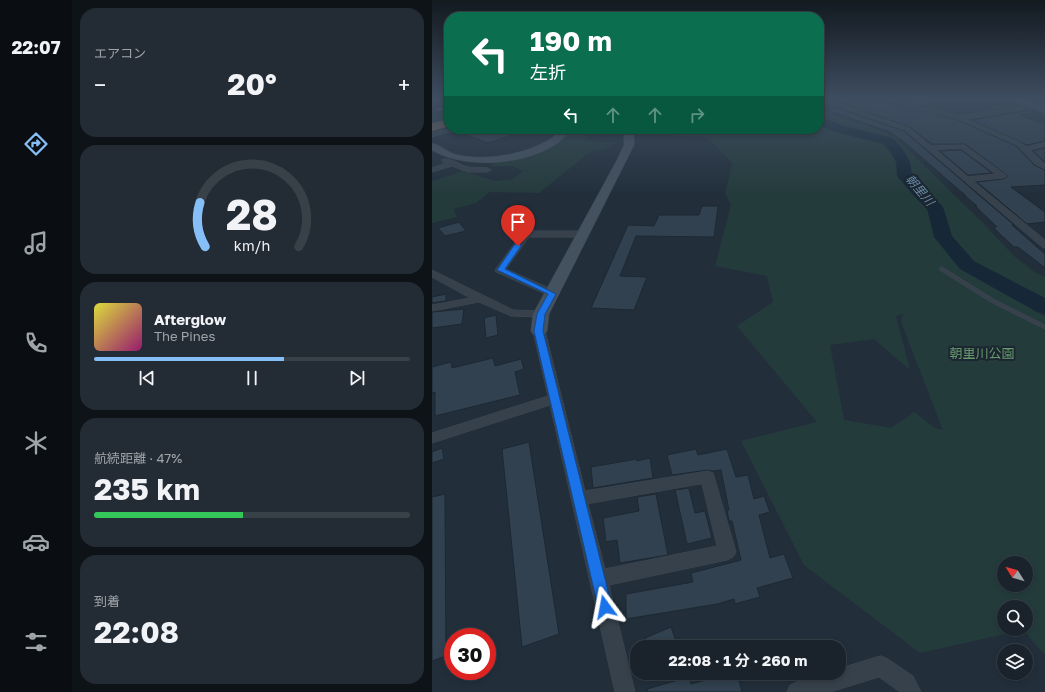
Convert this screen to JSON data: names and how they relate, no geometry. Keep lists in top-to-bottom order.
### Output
{
  "water": ["朝里川"],
  "parks": ["朝里川公園"],
  "north": "top left",
  "page": {
    "tabs": "22:07",
    "tile": [
      "エアコン",
      ["航続距離 · 47%", "235 km"],
      ["到着", "22:08"]
    ],
    "turn": ["190 m", "左折"],
    "heat": ["−", "20°", "+"],
    "song": ["Afterglow", "The Pines"],
    "limit": "30",
    "trip": "22:08 · 1 分 · 260 m",
    "gauge": ["28", "km/h"]
  }
}
